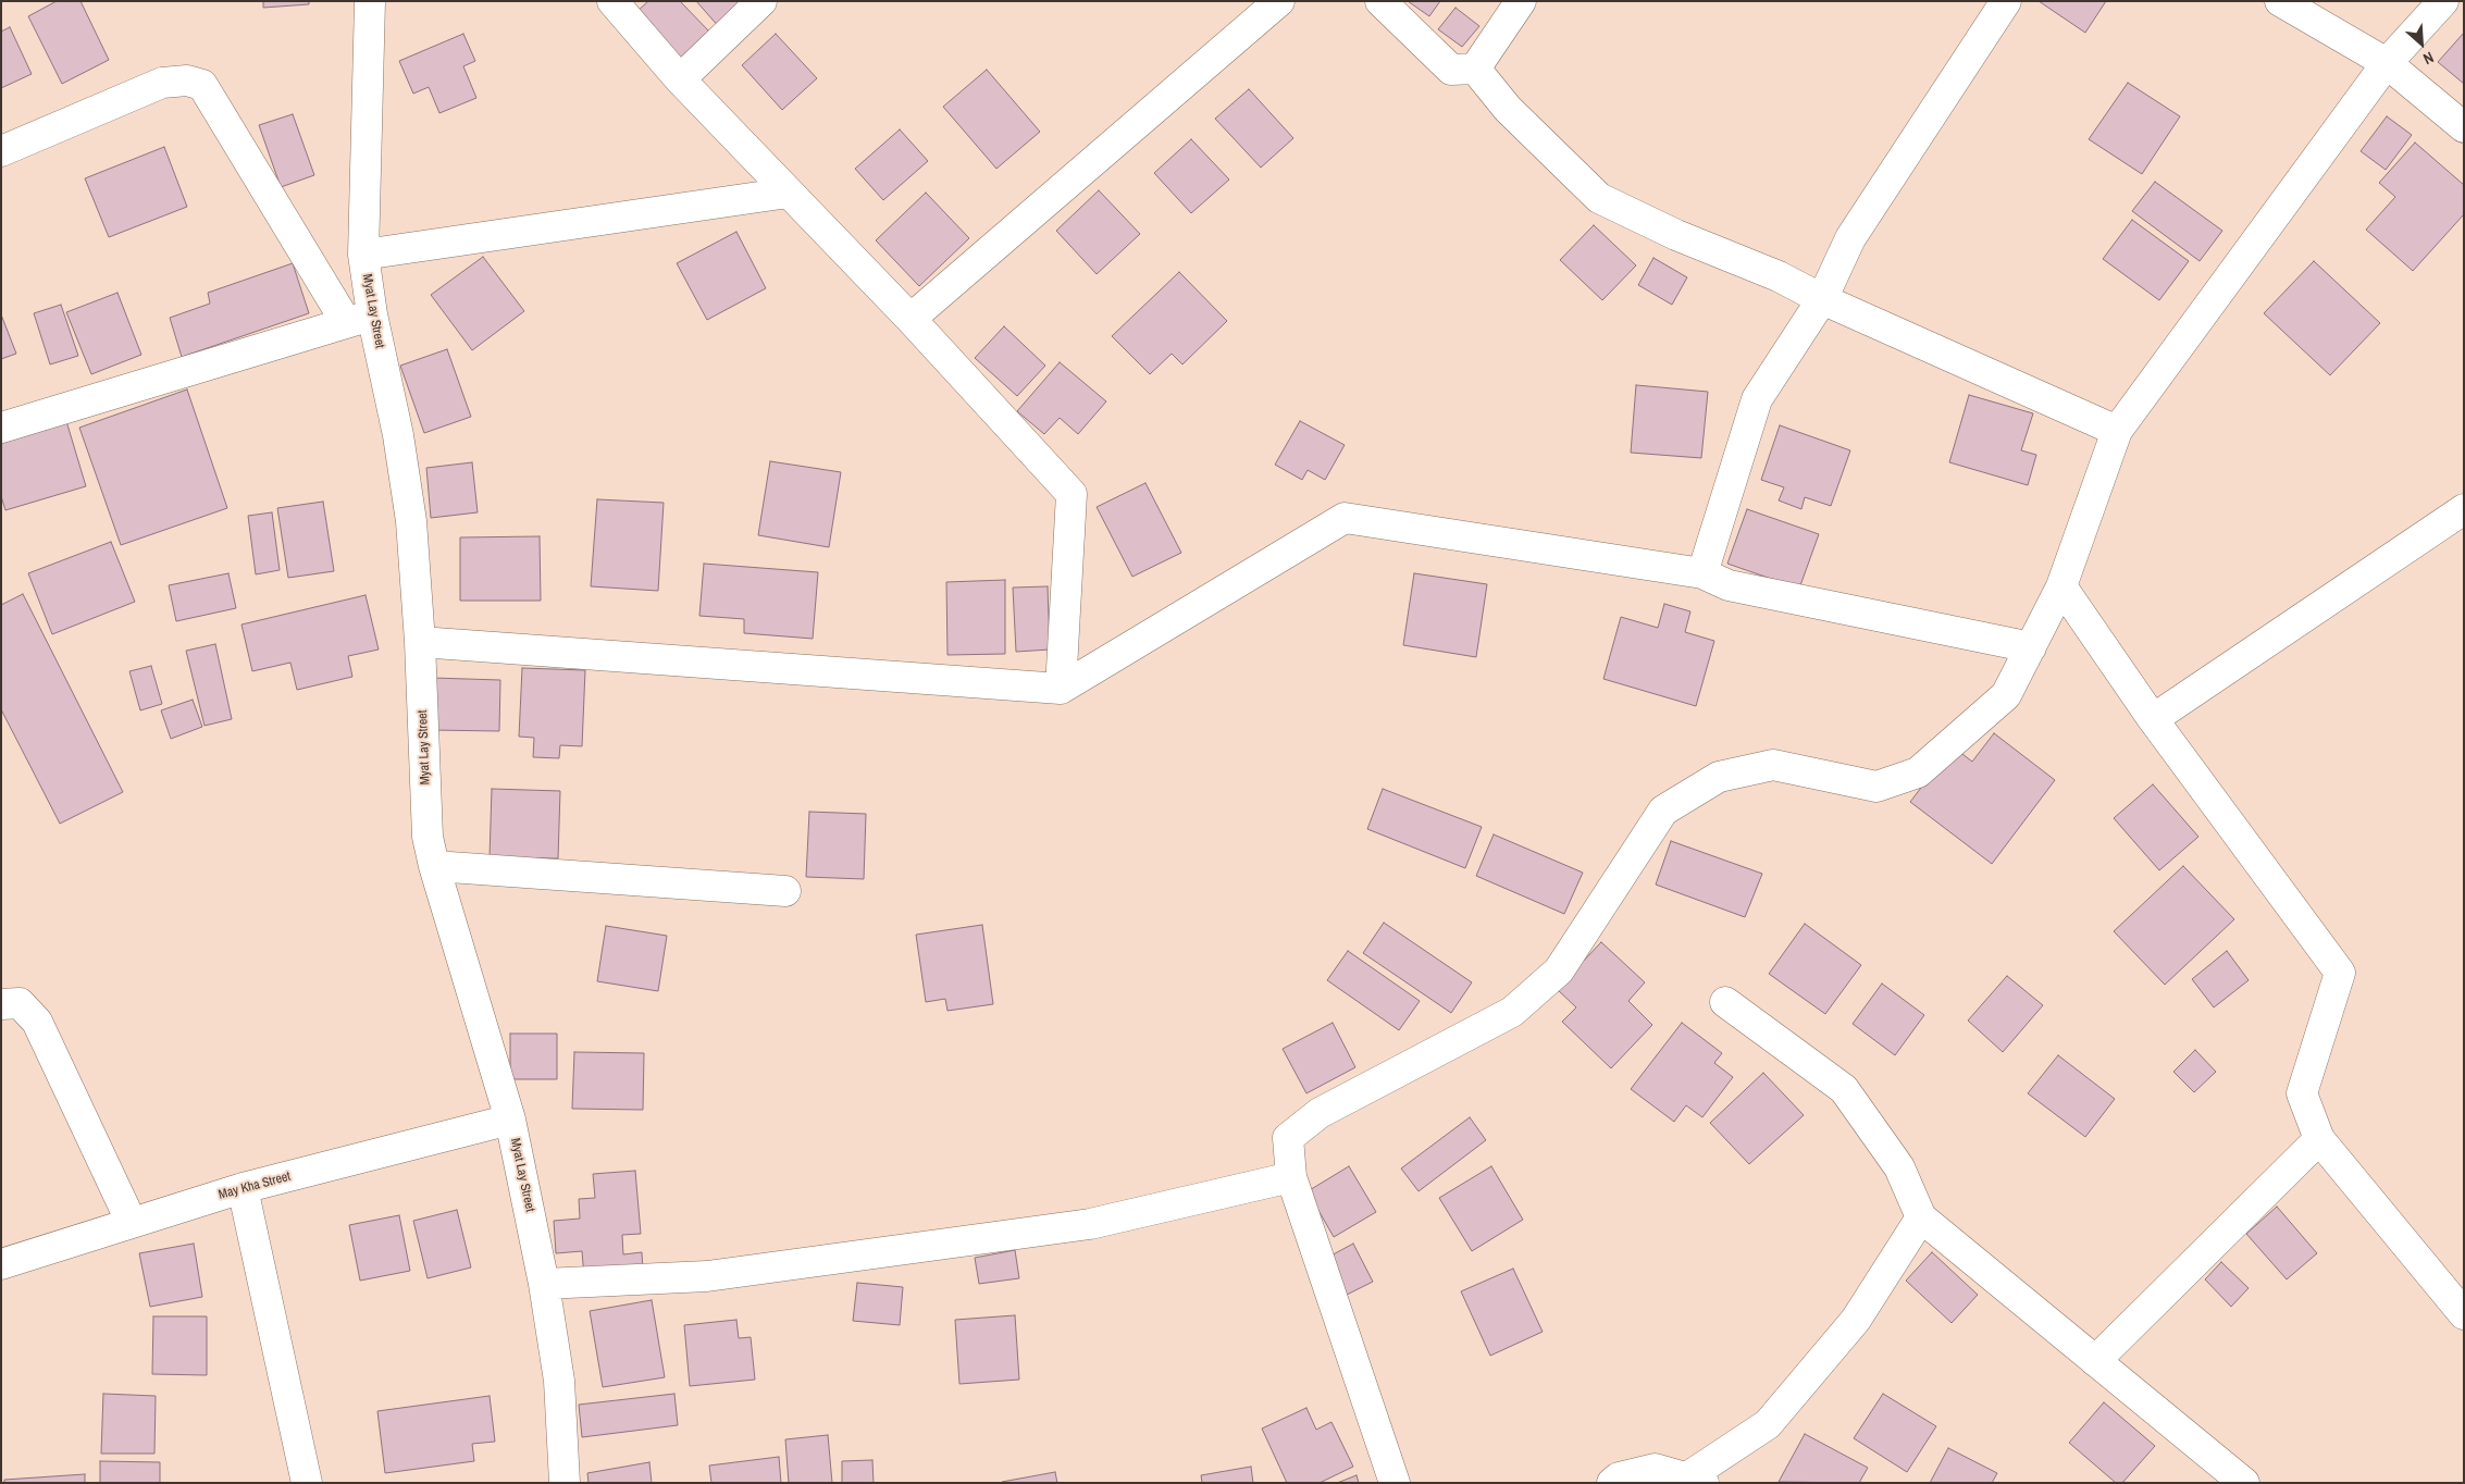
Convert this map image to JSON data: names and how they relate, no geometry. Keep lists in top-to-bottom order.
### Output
{
  "streets": {
    "street": ["Myat Lay Street", "May Kha Street"]
  },
  "crossings": [
    ["Myat Lay Street", "May Kha Street"]
  ],
  "north": "bottom right"
}
